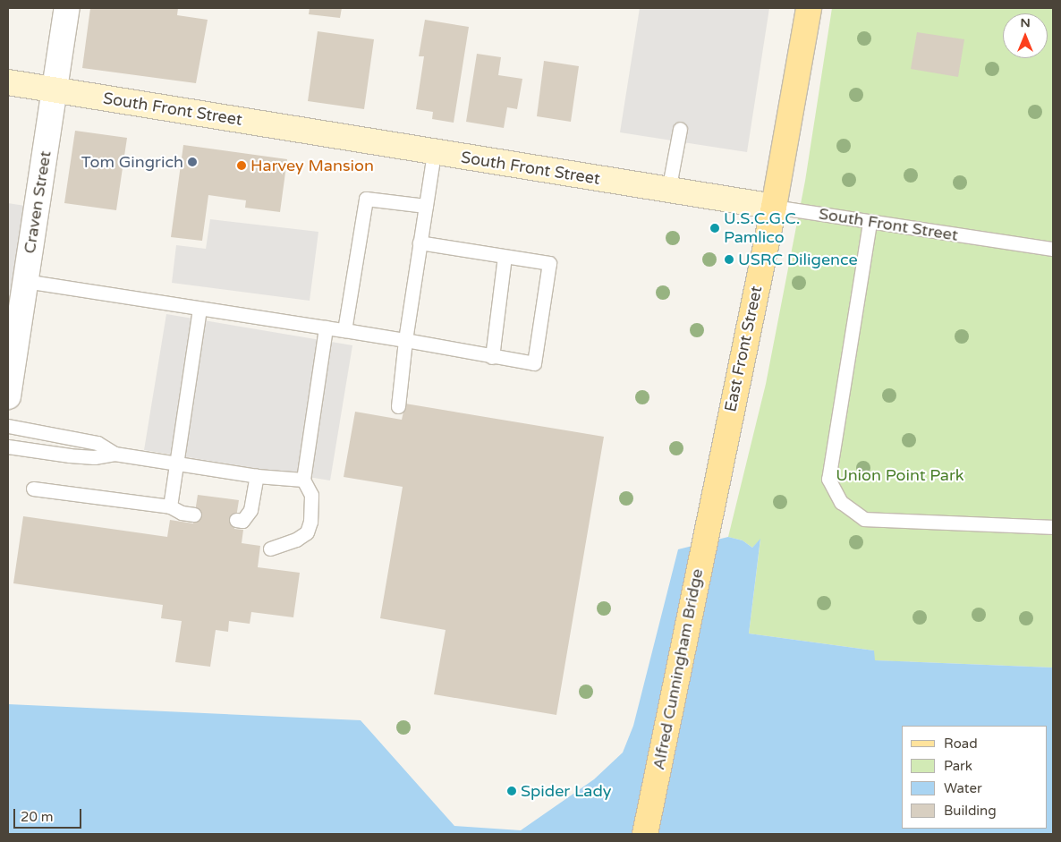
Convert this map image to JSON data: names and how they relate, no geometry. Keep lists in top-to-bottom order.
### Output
{
  "streets": {
    "main road": ["East Front Street", "Alfred Cunningham Bridge"],
    "street": ["South Front Street", "Craven Street"]
  },
  "crossings": [
    ["South Front Street", "Craven Street"],
    ["South Front Street", "East Front Street"],
    ["East Front Street", "Alfred Cunningham Bridge"]
  ],
  "parks": ["Union Point Park"],
  "places": [
    "Tom Gingrich",
    "Harvey Mansion",
    "U.S.C.G.C. Pamlico",
    "USRC Diligence",
    "Spider Lady"
  ],
  "legend": [
    "Road",
    "Park",
    "Water",
    "Building"
  ],
  "scale_bar": "20 m",
  "north": "top"
}
